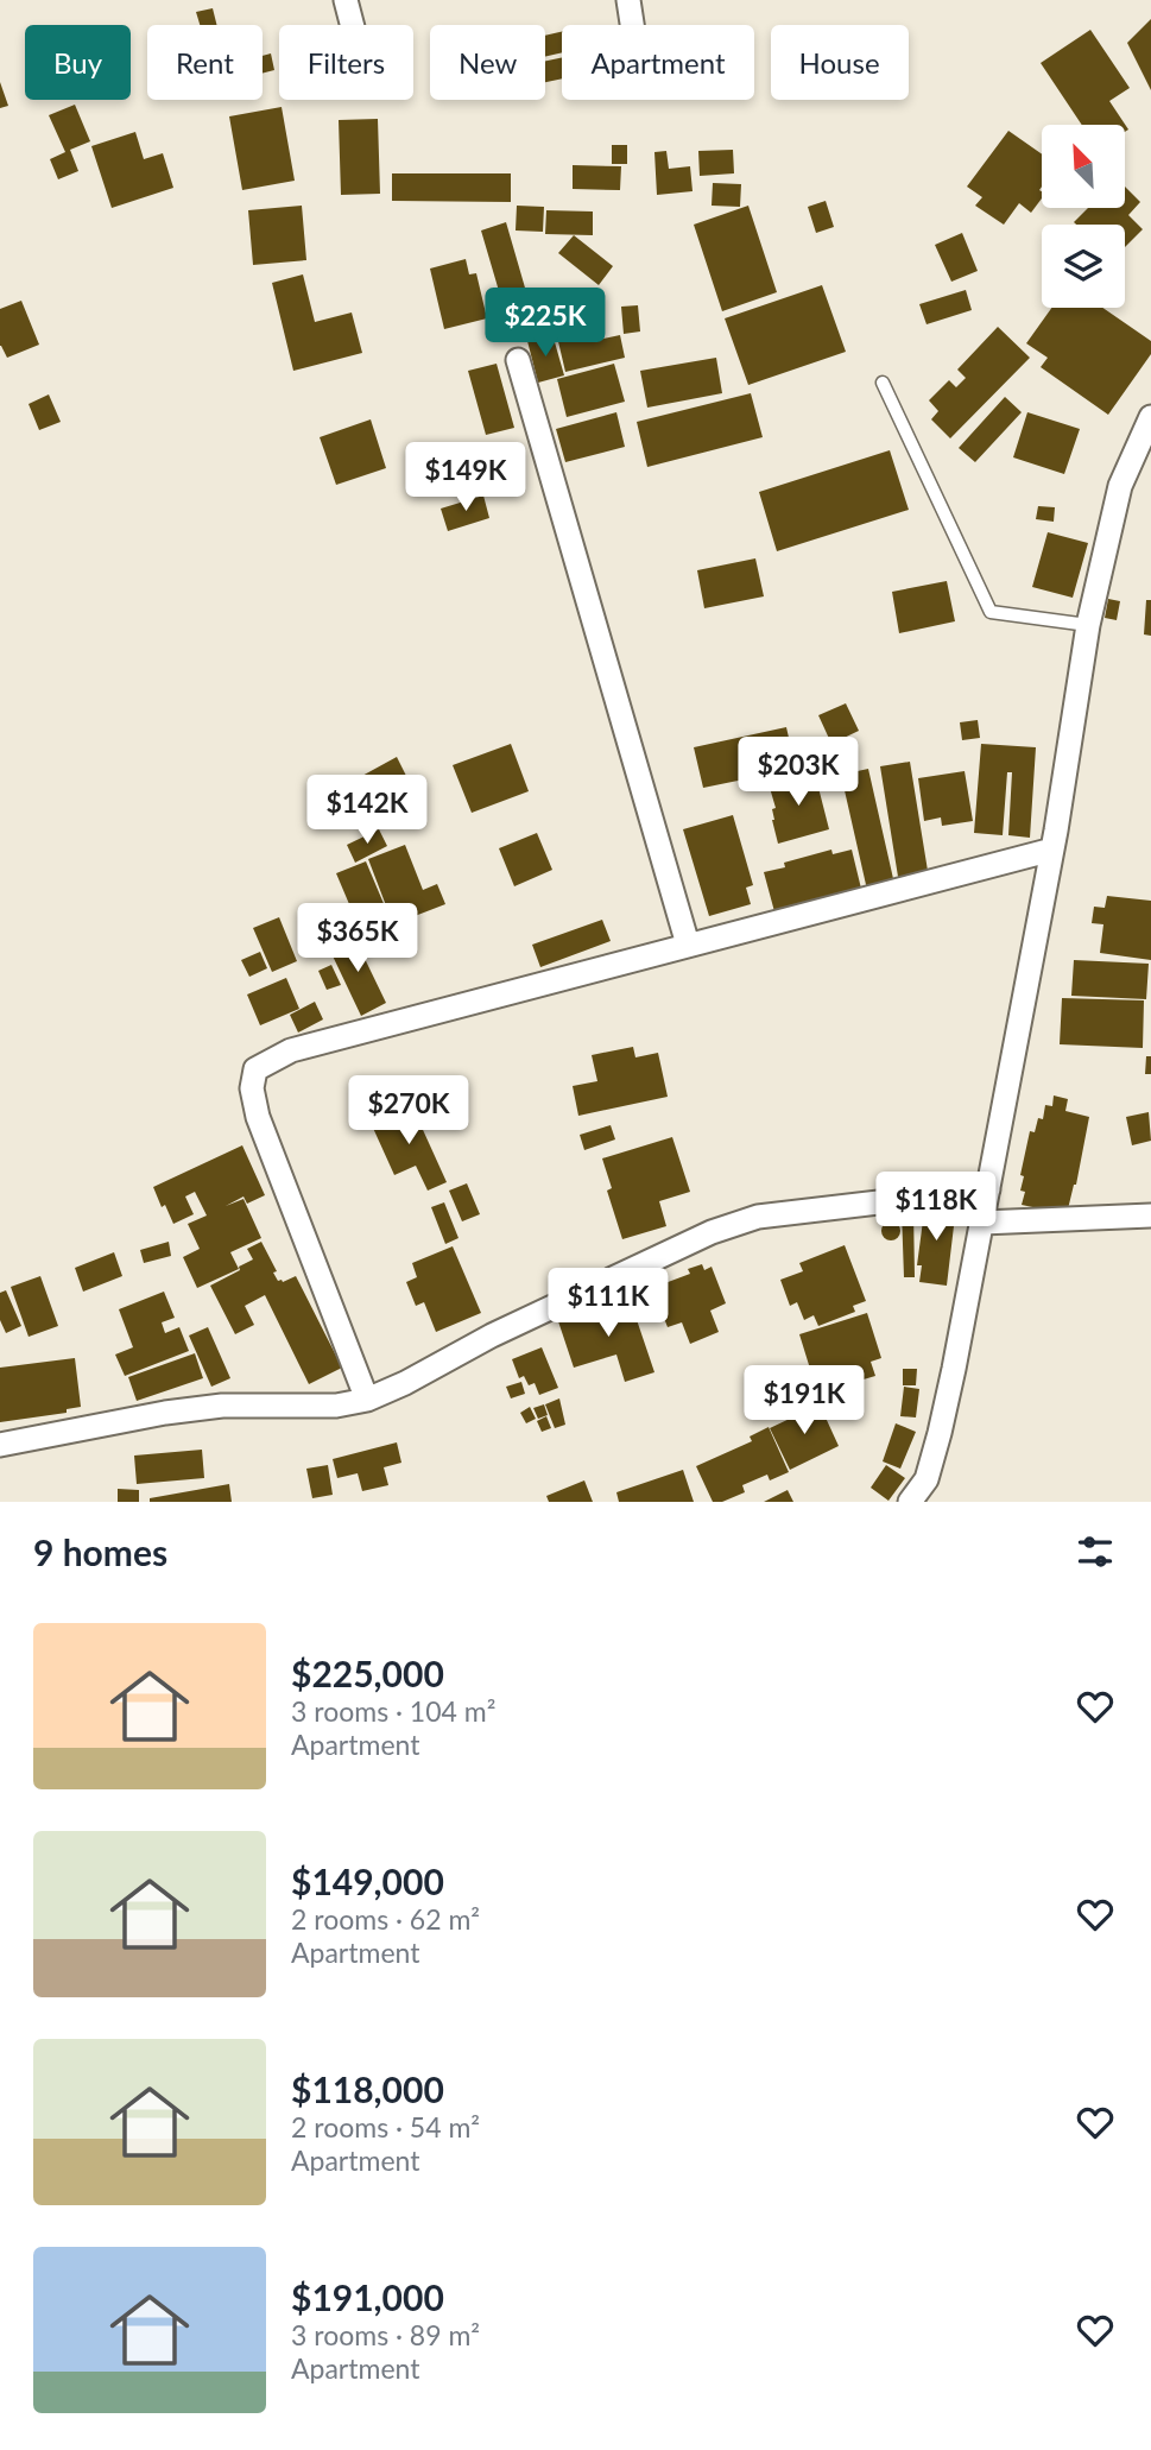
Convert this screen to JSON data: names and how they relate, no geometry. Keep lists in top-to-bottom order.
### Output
{
  "north": "top left",
  "page": {
    "chip": [
      "Buy",
      "Rent",
      "Filters",
      "New",
      "Apartment",
      "House"
    ],
    "price": [
      "$225K",
      "$149K",
      "$203K",
      "$142K",
      "$365K",
      "$270K",
      "$118K",
      "$111K",
      "$191K"
    ],
    "heading": "9 homes",
    "list": [
      {
        "name": "$225,000",
        "note": "3 rooms · 104 m² · Apartment"
      },
      {
        "name": "$149,000",
        "note": "2 rooms · 62 m² · Apartment"
      },
      {
        "name": "$118,000",
        "note": "2 rooms · 54 m² · Apartment"
      },
      {
        "name": "$191,000",
        "note": "3 rooms · 89 m² · Apartment"
      }
    ]
  }
}
